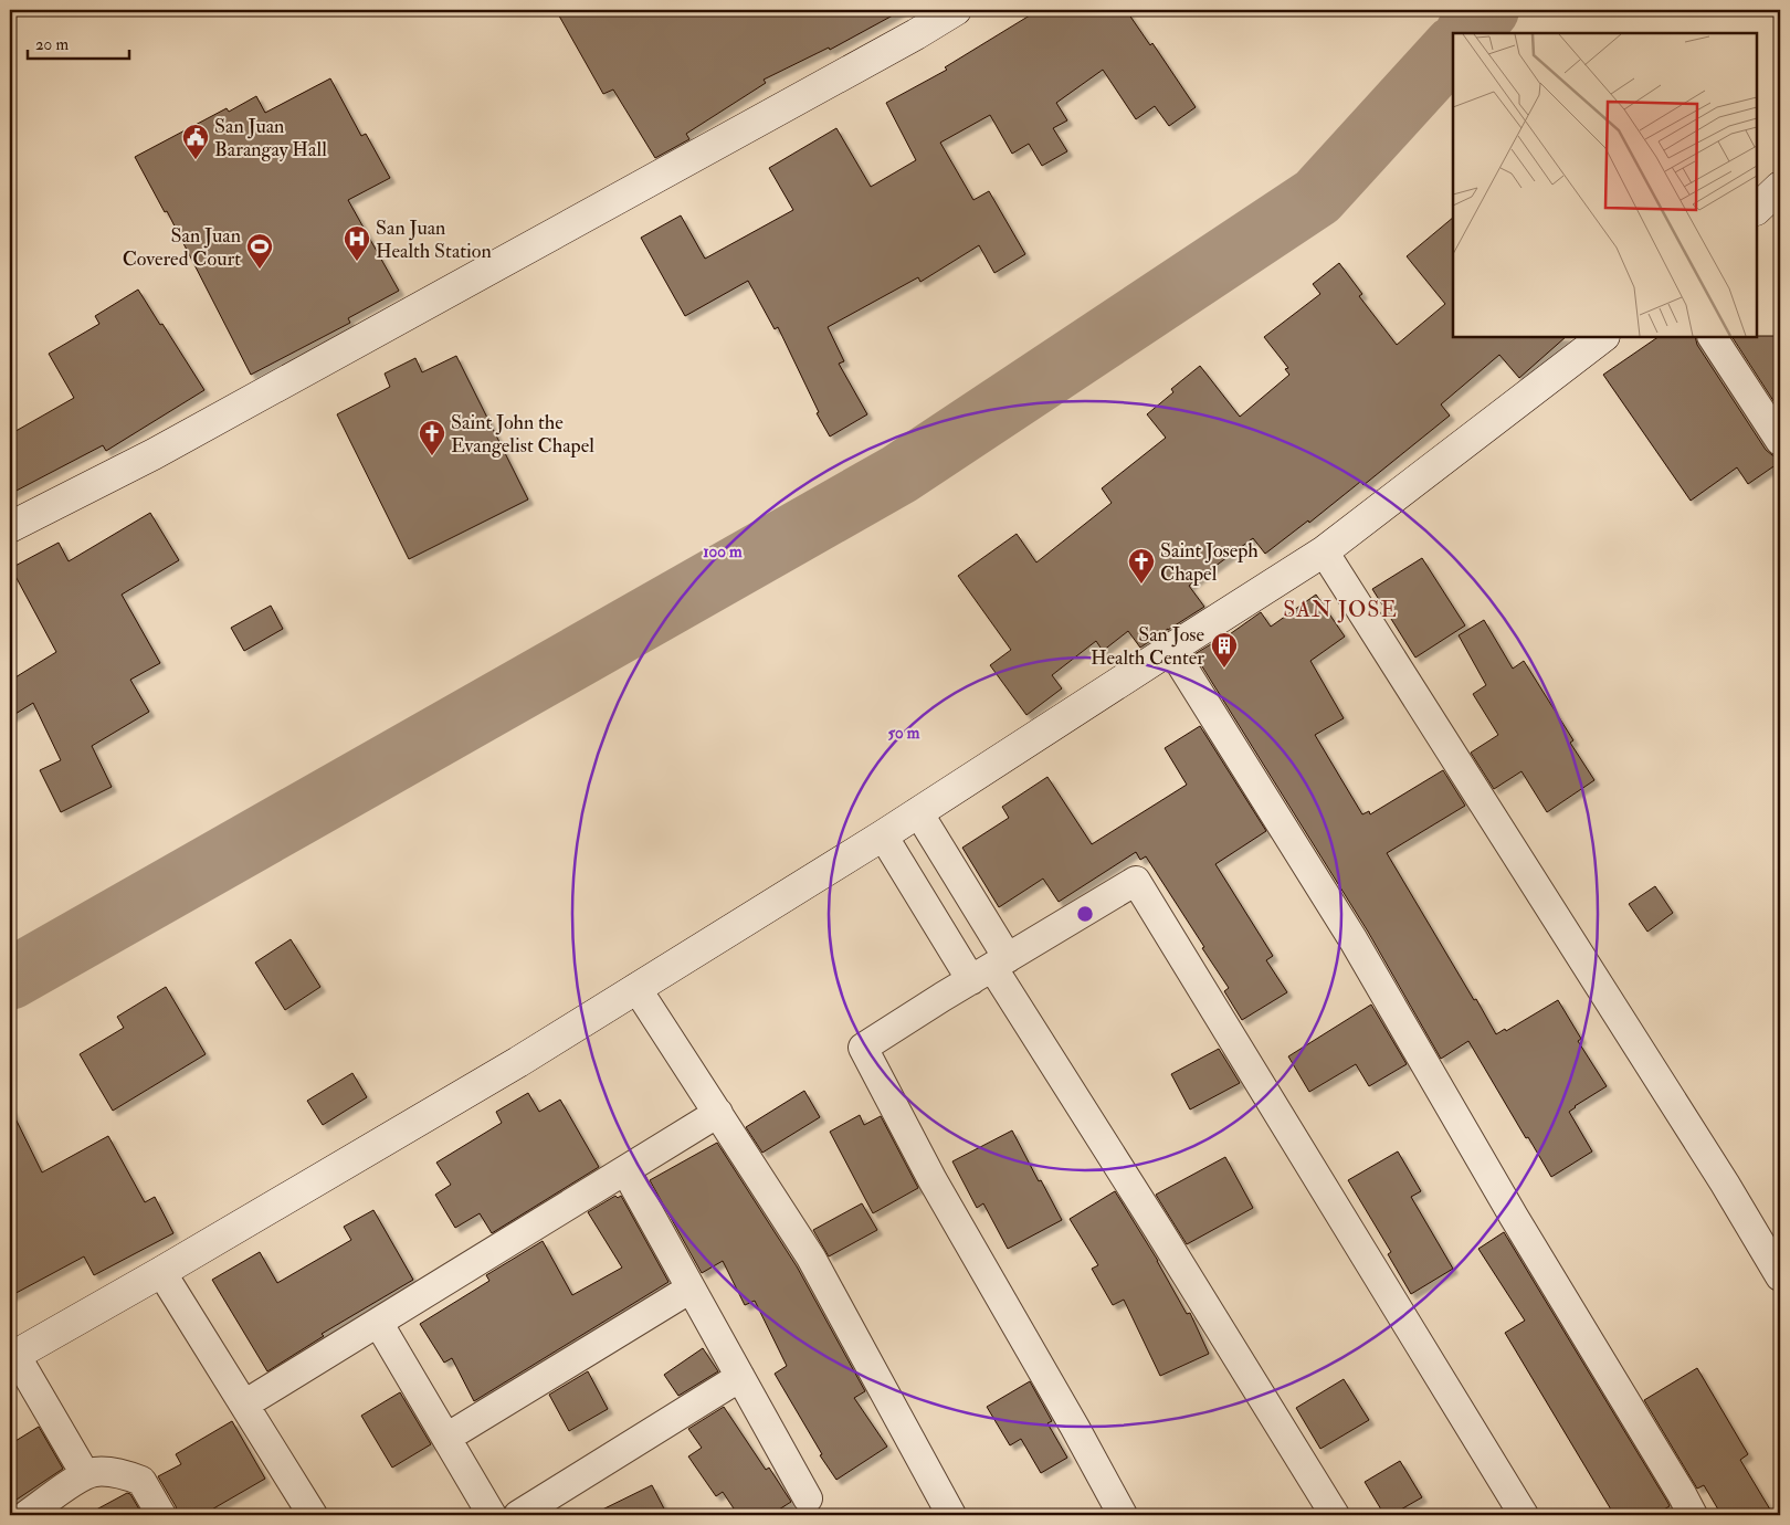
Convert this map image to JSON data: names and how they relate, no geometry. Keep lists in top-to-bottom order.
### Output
{
  "districts": ["SAN JOSE"],
  "places": {
    "public building": ["San Juan Barangay Hall"],
    "hospital": ["San Juan Health Station"],
    "sports": ["San Juan Covered Court"],
    "church": ["Saint John the Evangelist Chapel", "Saint Joseph Chapel"],
    "building": ["San Jose Health Center"]
  },
  "scale_bar": "20 m",
  "rings": ["100 m", "50 m"]
}
